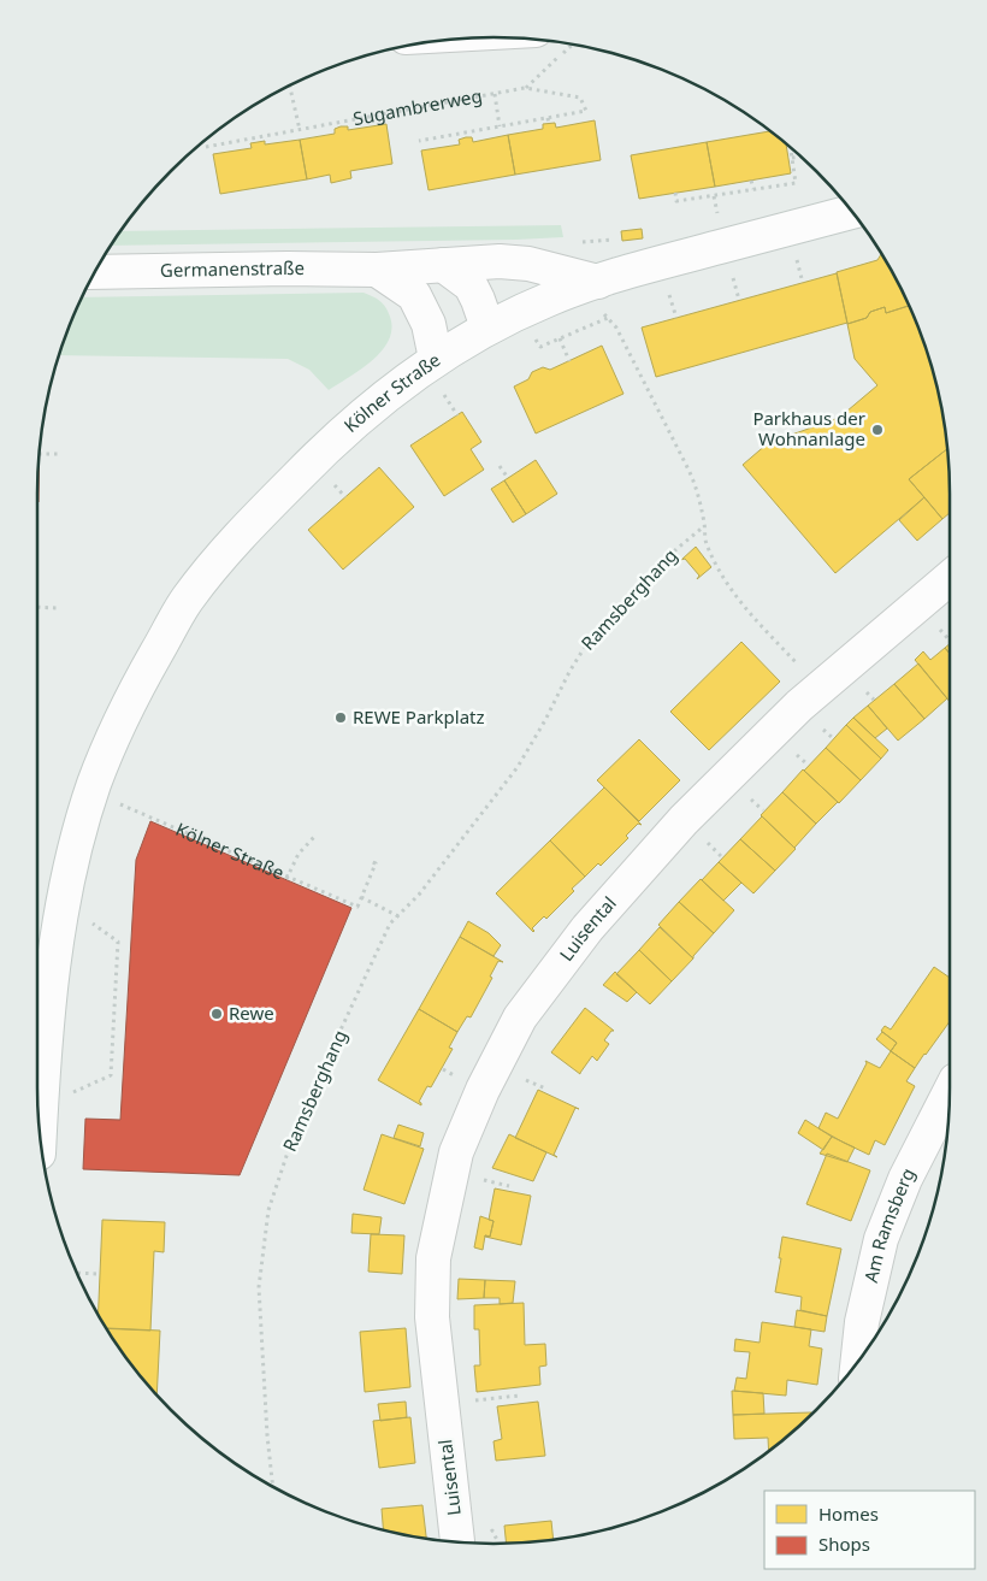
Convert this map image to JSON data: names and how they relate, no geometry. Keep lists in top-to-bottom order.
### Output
{
  "streets": {
    "street": [
      "Germanenstraße",
      "Kölner Straße",
      "Luisental",
      "Am Ramsberg"
    ],
    "path": ["Sugambrerweg", "Ramsberghang"]
  },
  "crossings": [
    ["Germanenstraße", "Kölner Straße"]
  ],
  "places": ["Parkhaus der Wohnanlage", "REWE Parkplatz", "Rewe"],
  "legend": ["Homes", "Shops"]
}
